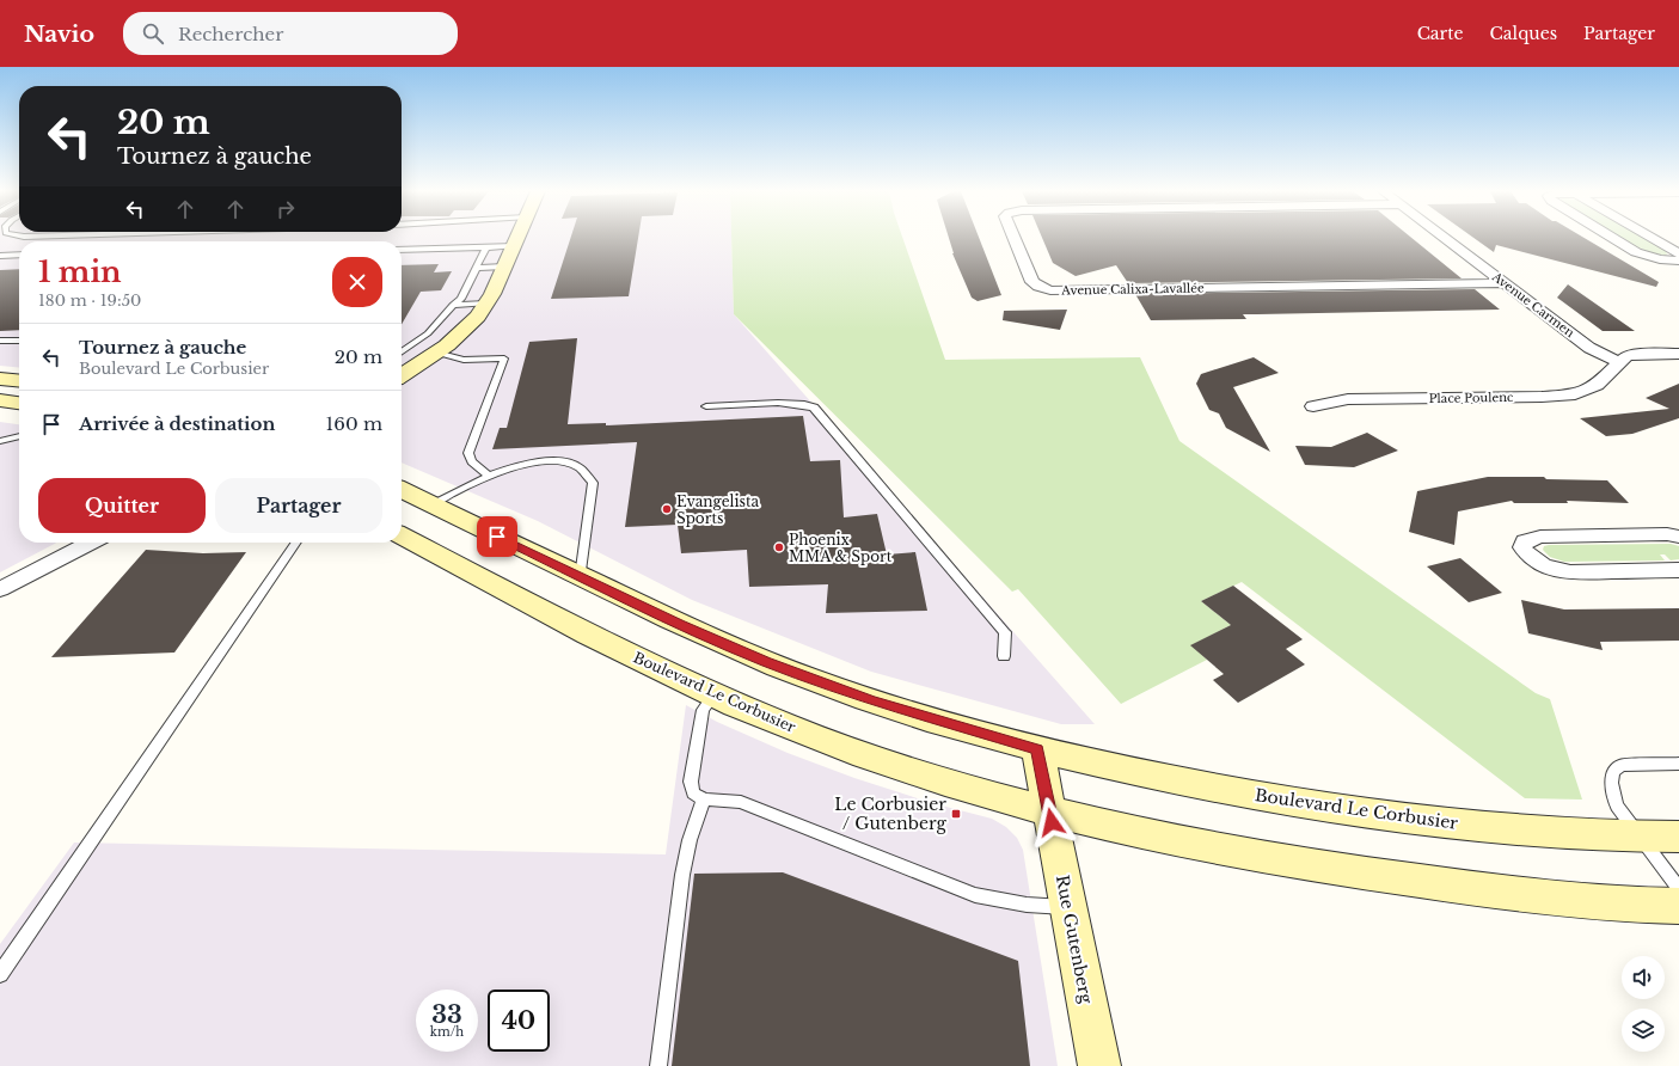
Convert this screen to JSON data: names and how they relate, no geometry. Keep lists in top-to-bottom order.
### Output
{
  "streets": {
    "street": [
      "Avenue Calixa-Lavallée",
      "Avenue Carmen",
      "Place Poulenc",
      "Boulevard Le Corbusier",
      "Rue Gutenberg"
    ]
  },
  "crossings": [
    ["Avenue Calixa-Lavallée", "Avenue Carmen"],
    ["Avenue Carmen", "Place Poulenc"],
    ["Boulevard Le Corbusier", "Rue Gutenberg"]
  ],
  "places": {
    "other": ["Evangelista Sports", "Phoenix MMA & Sport"],
    "transit": ["Le Corbusier / Gutenberg"]
  },
  "page": {
    "header": "Navio",
    "search": "Rechercher",
    "nav": ["Carte", "Calques", "Partager"],
    "turn": ["20 m", "Tournez à gauche"],
    "heading": ["1 min", "180 m · 19:50"],
    "list": [
      {
        "name": "Tournez à gauche",
        "note": "Boulevard Le Corbusier",
        "value": "20 m"
      },
      {
        "name": "Arrivée à destination",
        "value": "160 m"
      }
    ],
    "buttons": ["Quitter", "Partager"],
    "speed": "33 km/h",
    "limit": "40"
  }
}
